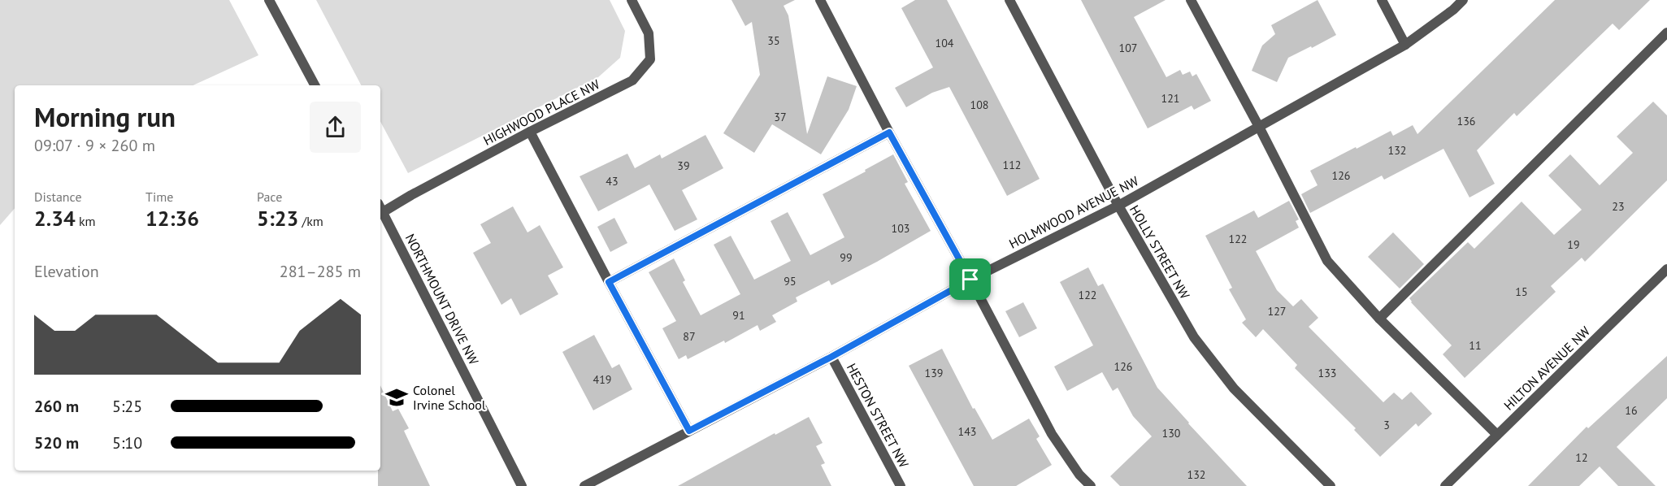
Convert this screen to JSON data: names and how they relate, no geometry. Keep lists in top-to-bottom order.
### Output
{
  "streets": {
    "street": [
      "HIGHWOOD PLACE NW",
      "HOLMWOOD AVENUE NW",
      "HOLLY STREET NW",
      "NORTHMOUNT DRIVE NW",
      "HILTON AVENUE NW",
      "HESTON STREET NW"
    ]
  },
  "crossings": [
    ["HIGHWOOD PLACE NW", "NORTHMOUNT DRIVE NW"],
    ["HOLMWOOD AVENUE NW", "HOLLY STREET NW"],
    ["HOLMWOOD AVENUE NW", "HESTON STREET NW"]
  ],
  "places": {
    "school or university": ["Colonel Irvine School"]
  },
  "house_numbers": [
    "35",
    "104",
    "107",
    "121",
    "108",
    "37",
    "136",
    "132",
    "112",
    "39",
    "126",
    "43",
    "23",
    "103",
    "122",
    "19",
    "99",
    "95",
    "15",
    "122",
    "127",
    "91",
    "87",
    "11",
    "126",
    "139",
    "133",
    "419",
    "16",
    "3",
    "143",
    "130",
    "12",
    "132"
  ],
  "page": {
    "heading": ["Morning run", "09:07 · 9 × 260 m"],
    "stats": [
      ["Distance", "2.34 km"],
      ["Time", "12:36"],
      ["Pace", "5:23 /km"]
    ],
    "chart": ["Elevation", "281–285 m"],
    "list": [
      {
        "name": "260 m",
        "note": "5:25"
      },
      {
        "name": "520 m",
        "note": "5:10"
      }
    ]
  }
}
